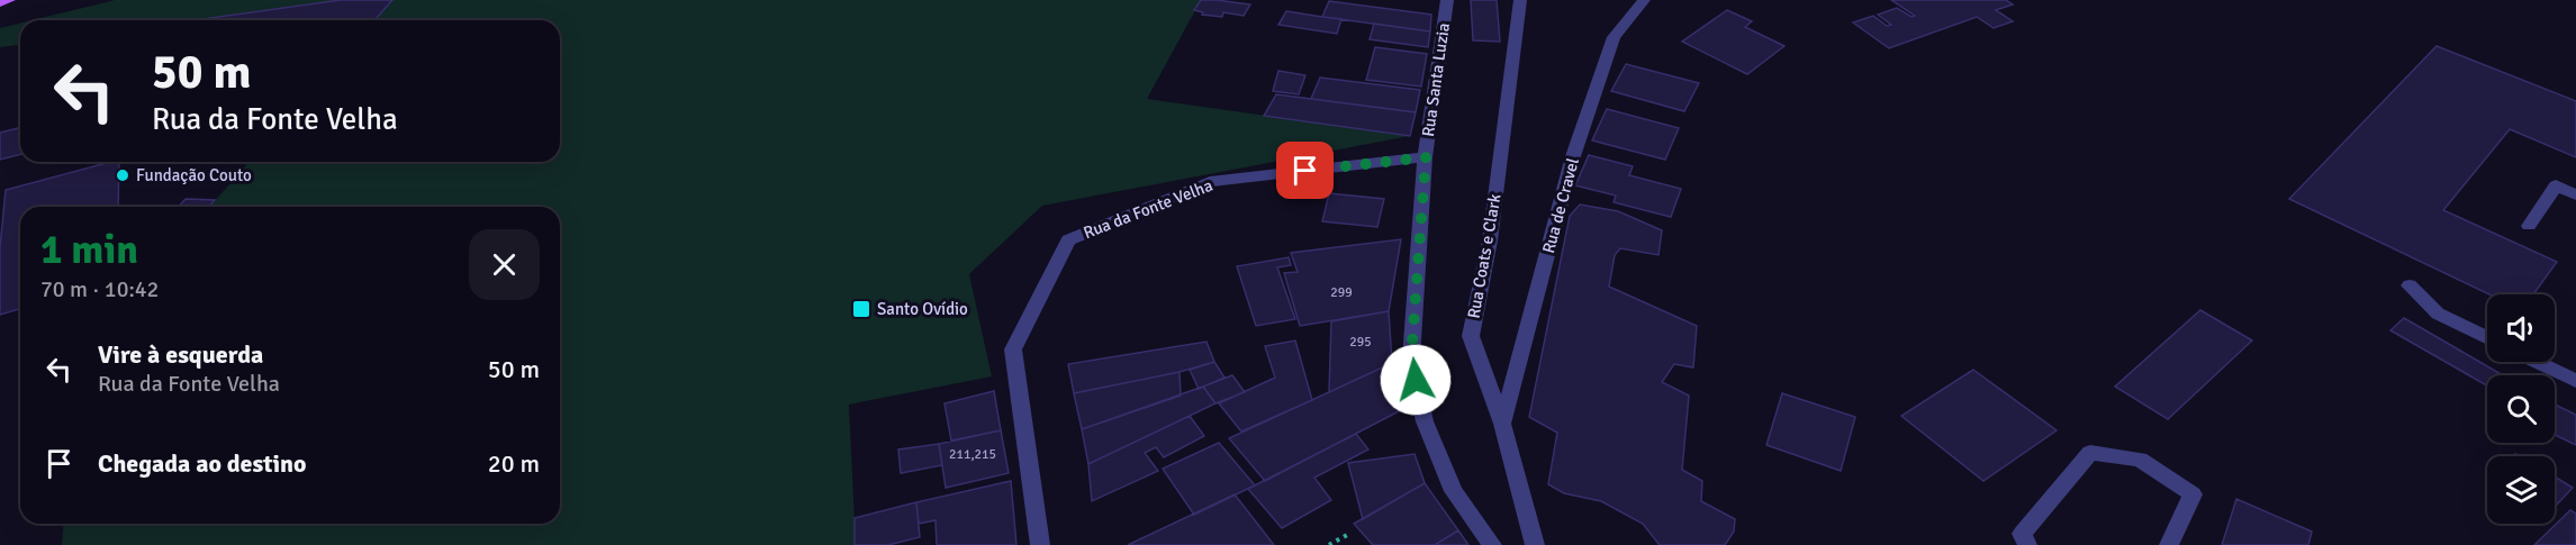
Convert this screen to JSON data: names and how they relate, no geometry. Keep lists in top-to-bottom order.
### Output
{
  "streets": {
    "street": [
      "Rua Santa Luzia",
      "Rua de Cravel",
      "Rua da Fonte Velha",
      "Rua Coats e Clark"
    ]
  },
  "crossings": [
    ["Rua Santa Luzia", "Rua da Fonte Velha"],
    ["Rua de Cravel", "Rua Coats e Clark"]
  ],
  "places": {
    "other": ["Fundação Couto"],
    "transit": ["Santo Ovídio"]
  },
  "house_numbers": ["299", "295", "211,215"],
  "page": {
    "turn": ["50 m", "Rua da Fonte Velha"],
    "heading": ["1 min", "70 m · 10:42"],
    "list": [
      {
        "name": "Vire à esquerda",
        "note": "Rua da Fonte Velha",
        "value": "50 m"
      },
      {
        "name": "Chegada ao destino",
        "value": "20 m"
      }
    ]
  }
}
